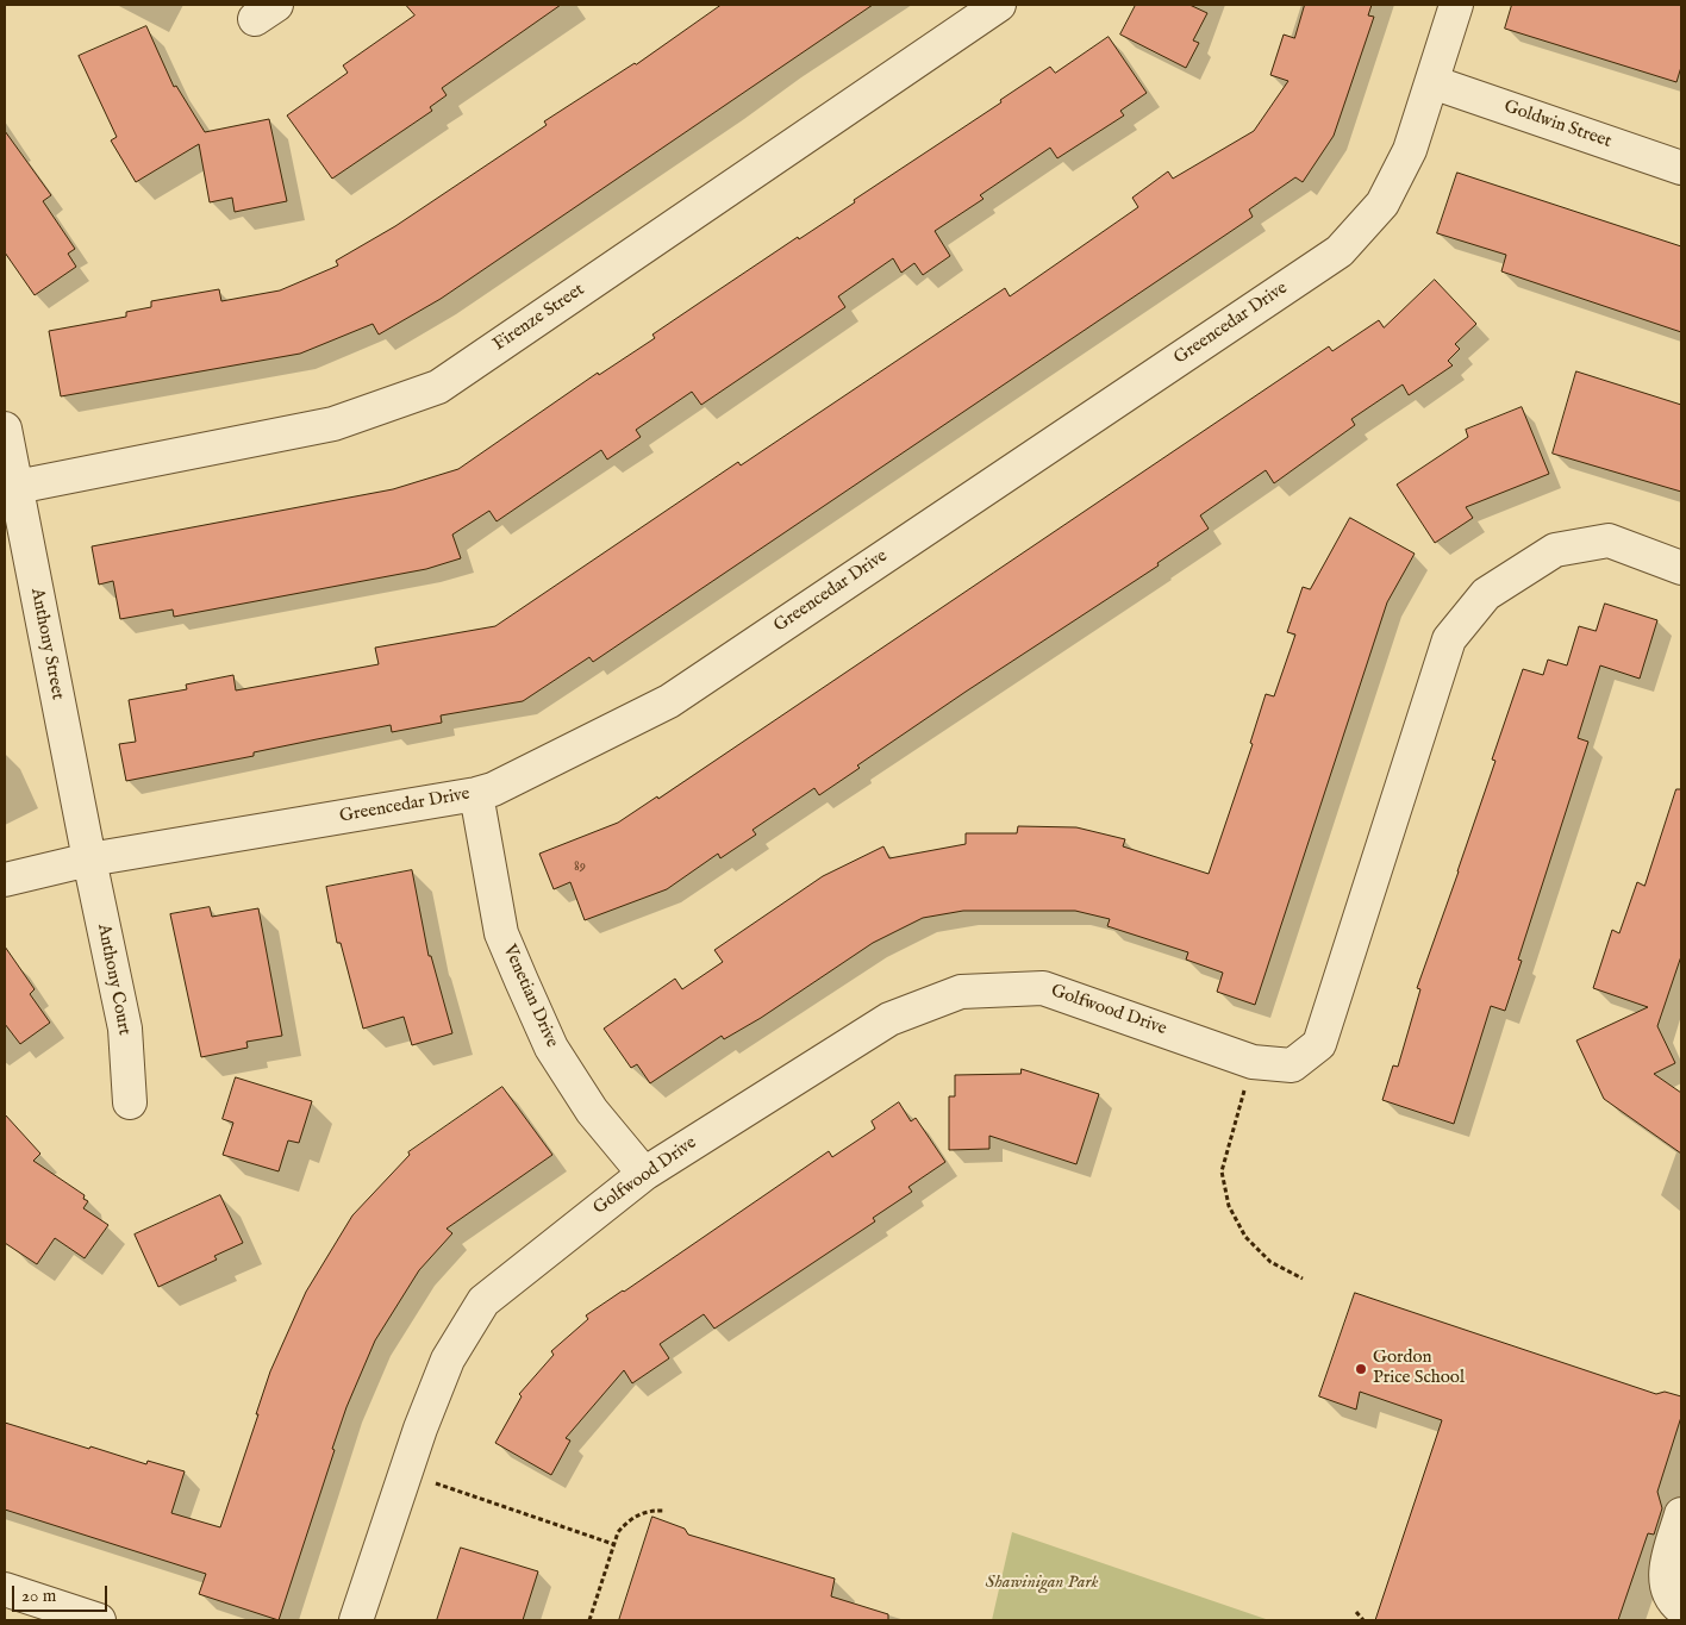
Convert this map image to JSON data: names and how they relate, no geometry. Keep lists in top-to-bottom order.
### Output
{
  "streets": {
    "street": [
      "Goldwin Street",
      "Firenze Street",
      "Greencedar Drive",
      "Anthony Street",
      "Anthony Court",
      "Venetian Drive",
      "Golfwood Drive"
    ]
  },
  "crossings": [
    ["Goldwin Street", "Greencedar Drive"],
    ["Firenze Street", "Anthony Street"],
    ["Greencedar Drive", "Anthony Street"],
    ["Greencedar Drive", "Anthony Court"],
    ["Greencedar Drive", "Venetian Drive"],
    ["Anthony Street", "Anthony Court"],
    ["Venetian Drive", "Golfwood Drive"]
  ],
  "parks": ["Shawinigan Park"],
  "places": ["Gordon Price School"],
  "house_numbers": ["89"],
  "scale_bar": "20 m"
}
